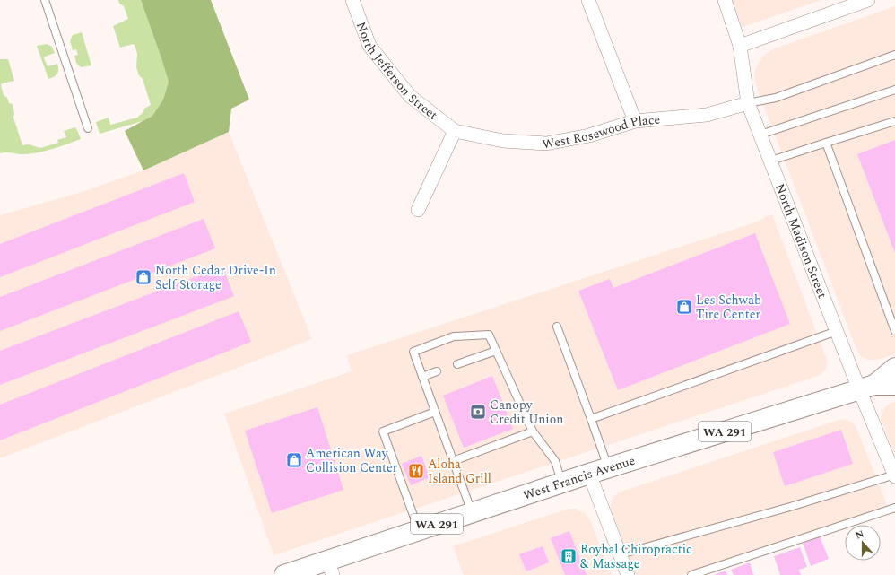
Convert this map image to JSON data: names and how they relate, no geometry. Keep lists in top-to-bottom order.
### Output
{
  "streets": {
    "main road": ["WA 291", "West Francis Avenue"],
    "street": ["North Jefferson Street", "West Rosewood Place", "North Madison Street"]
  },
  "crossings": [
    ["North Jefferson Street", "West Rosewood Place"],
    ["West Rosewood Place", "North Madison Street"],
    ["North Madison Street", "West Francis Avenue"]
  ],
  "places": {
    "shop": ["North Cedar Drive-In Self Storage", "Les Schwab Tire Center", "American Way Collision Center"],
    "bank": ["Canopy Credit Union"],
    "restaurant": ["Aloha Island Grill"],
    "building": ["Roybal Chiropractic & Massage"]
  },
  "north": "top"
}
